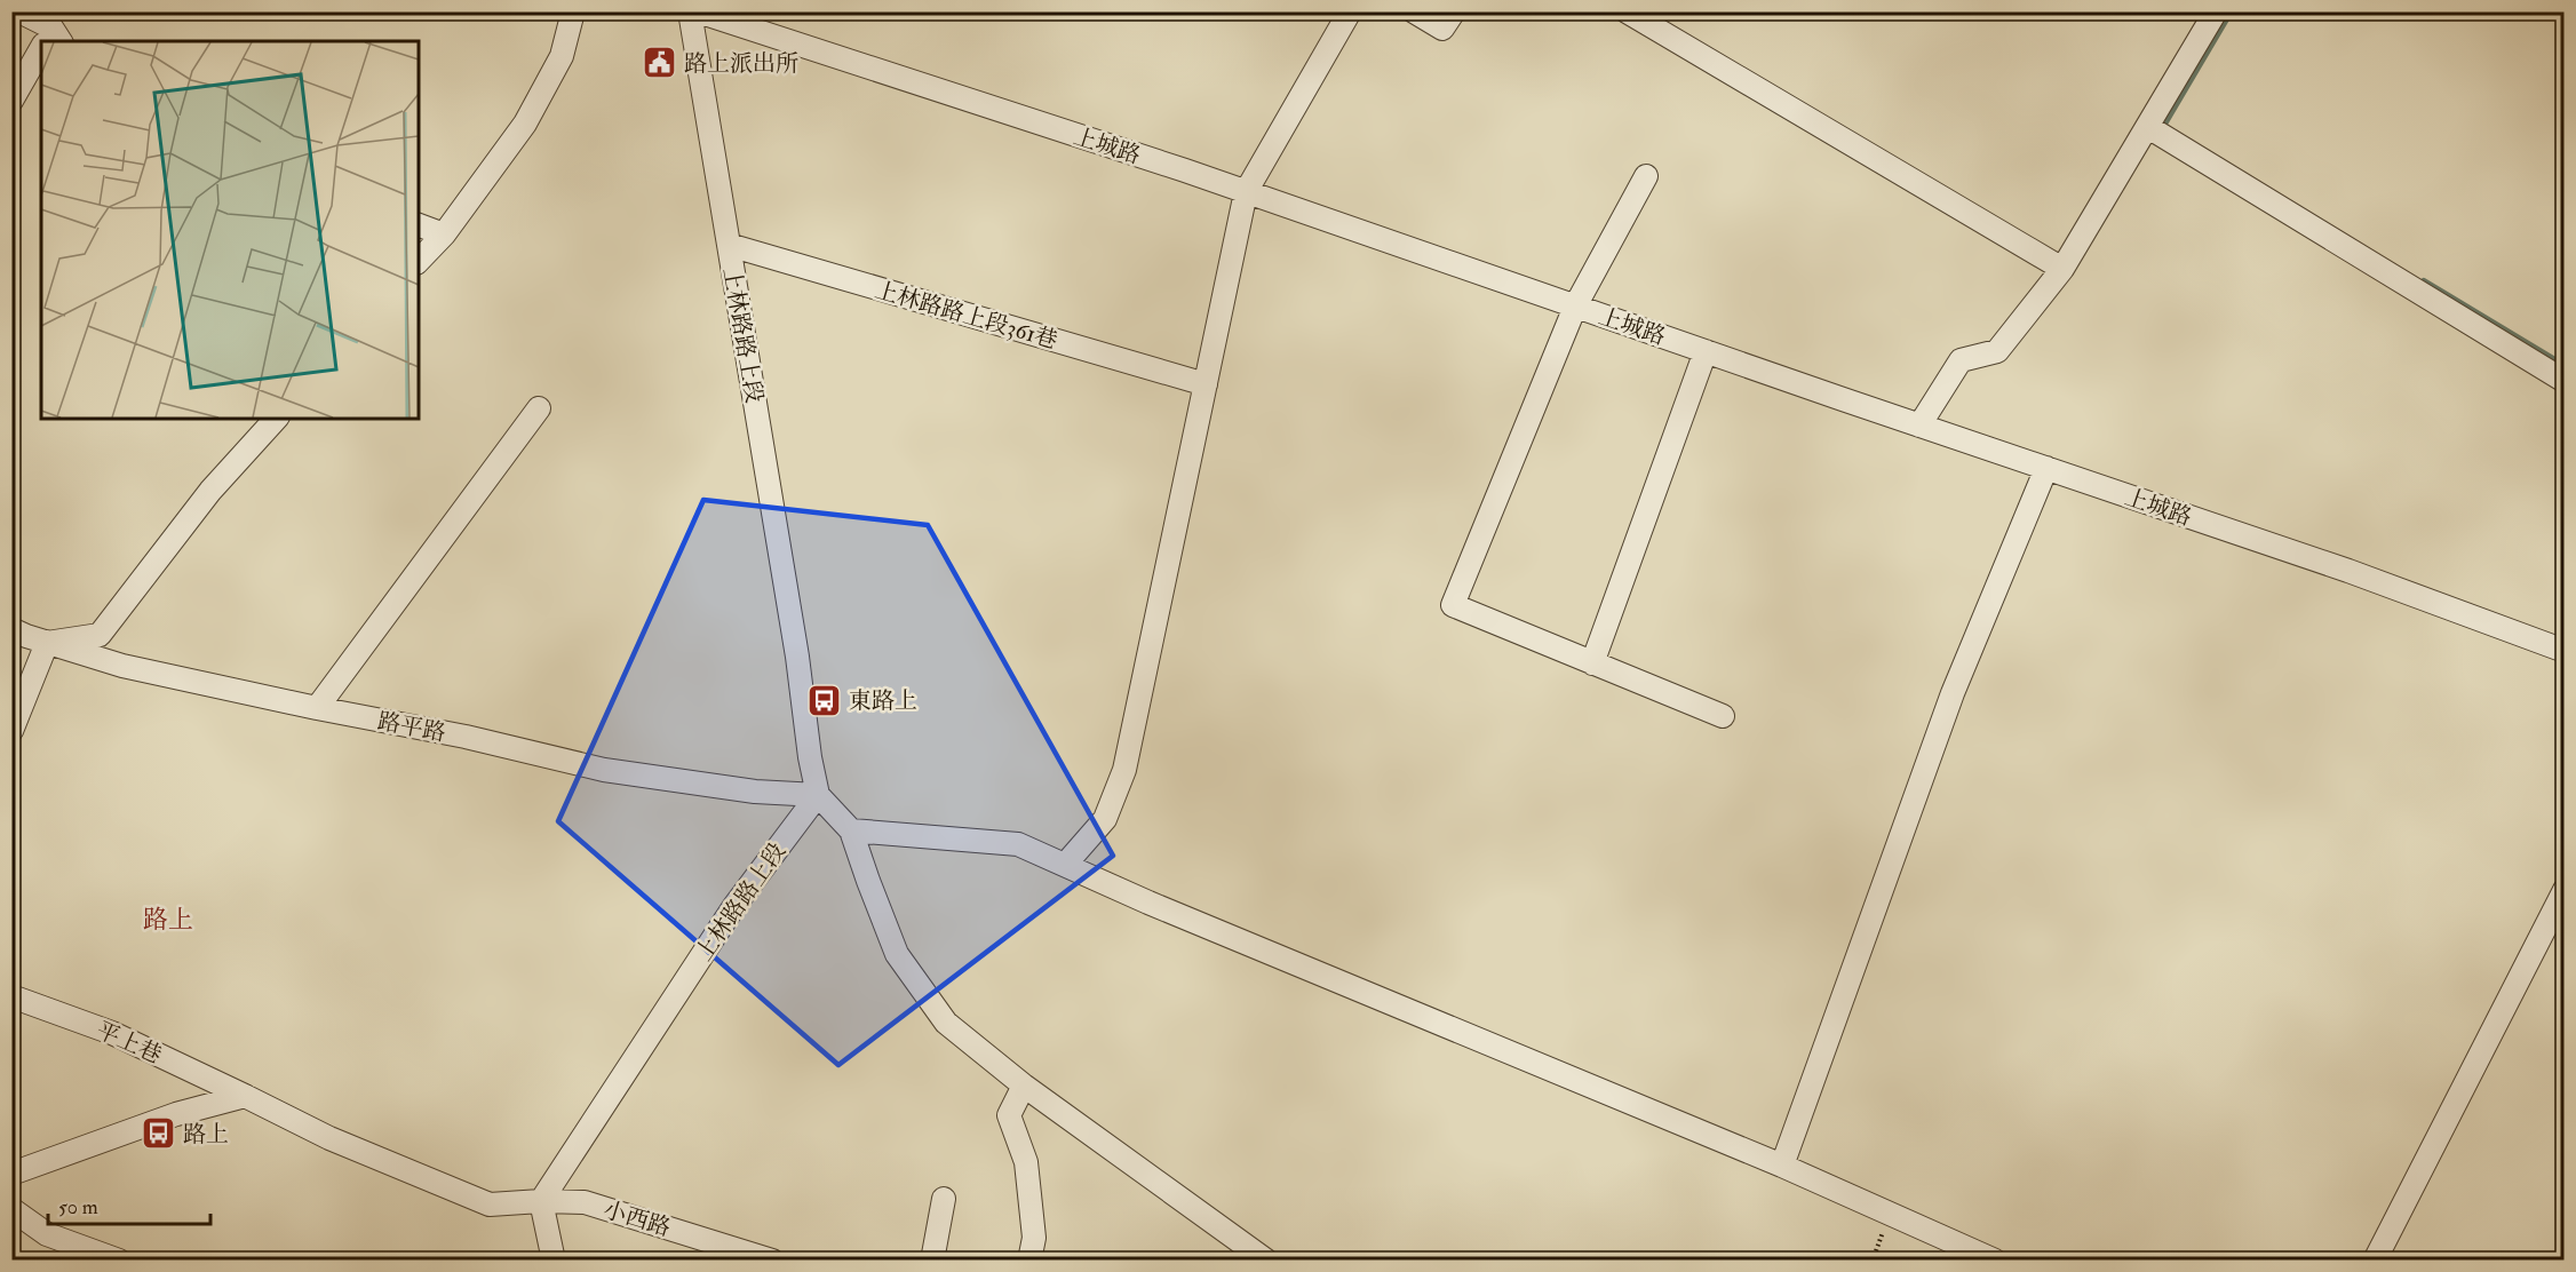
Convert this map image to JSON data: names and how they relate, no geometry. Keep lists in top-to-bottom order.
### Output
{
  "streets": {
    "street": [
      "上城路",
      "上林路路上段361巷",
      "上林路路上段",
      "路平路",
      "平上巷",
      "小西路"
    ]
  },
  "crossings": [
    ["上林路路上段361巷", "上林路路上段"],
    ["上林路路上段", "路平路"],
    ["上林路路上段", "小西路"]
  ],
  "districts": ["路上"],
  "places": {
    "public building": ["路上派出所"],
    "bus stop": ["東路上", "路上"]
  },
  "scale_bar": "50 m"
}
